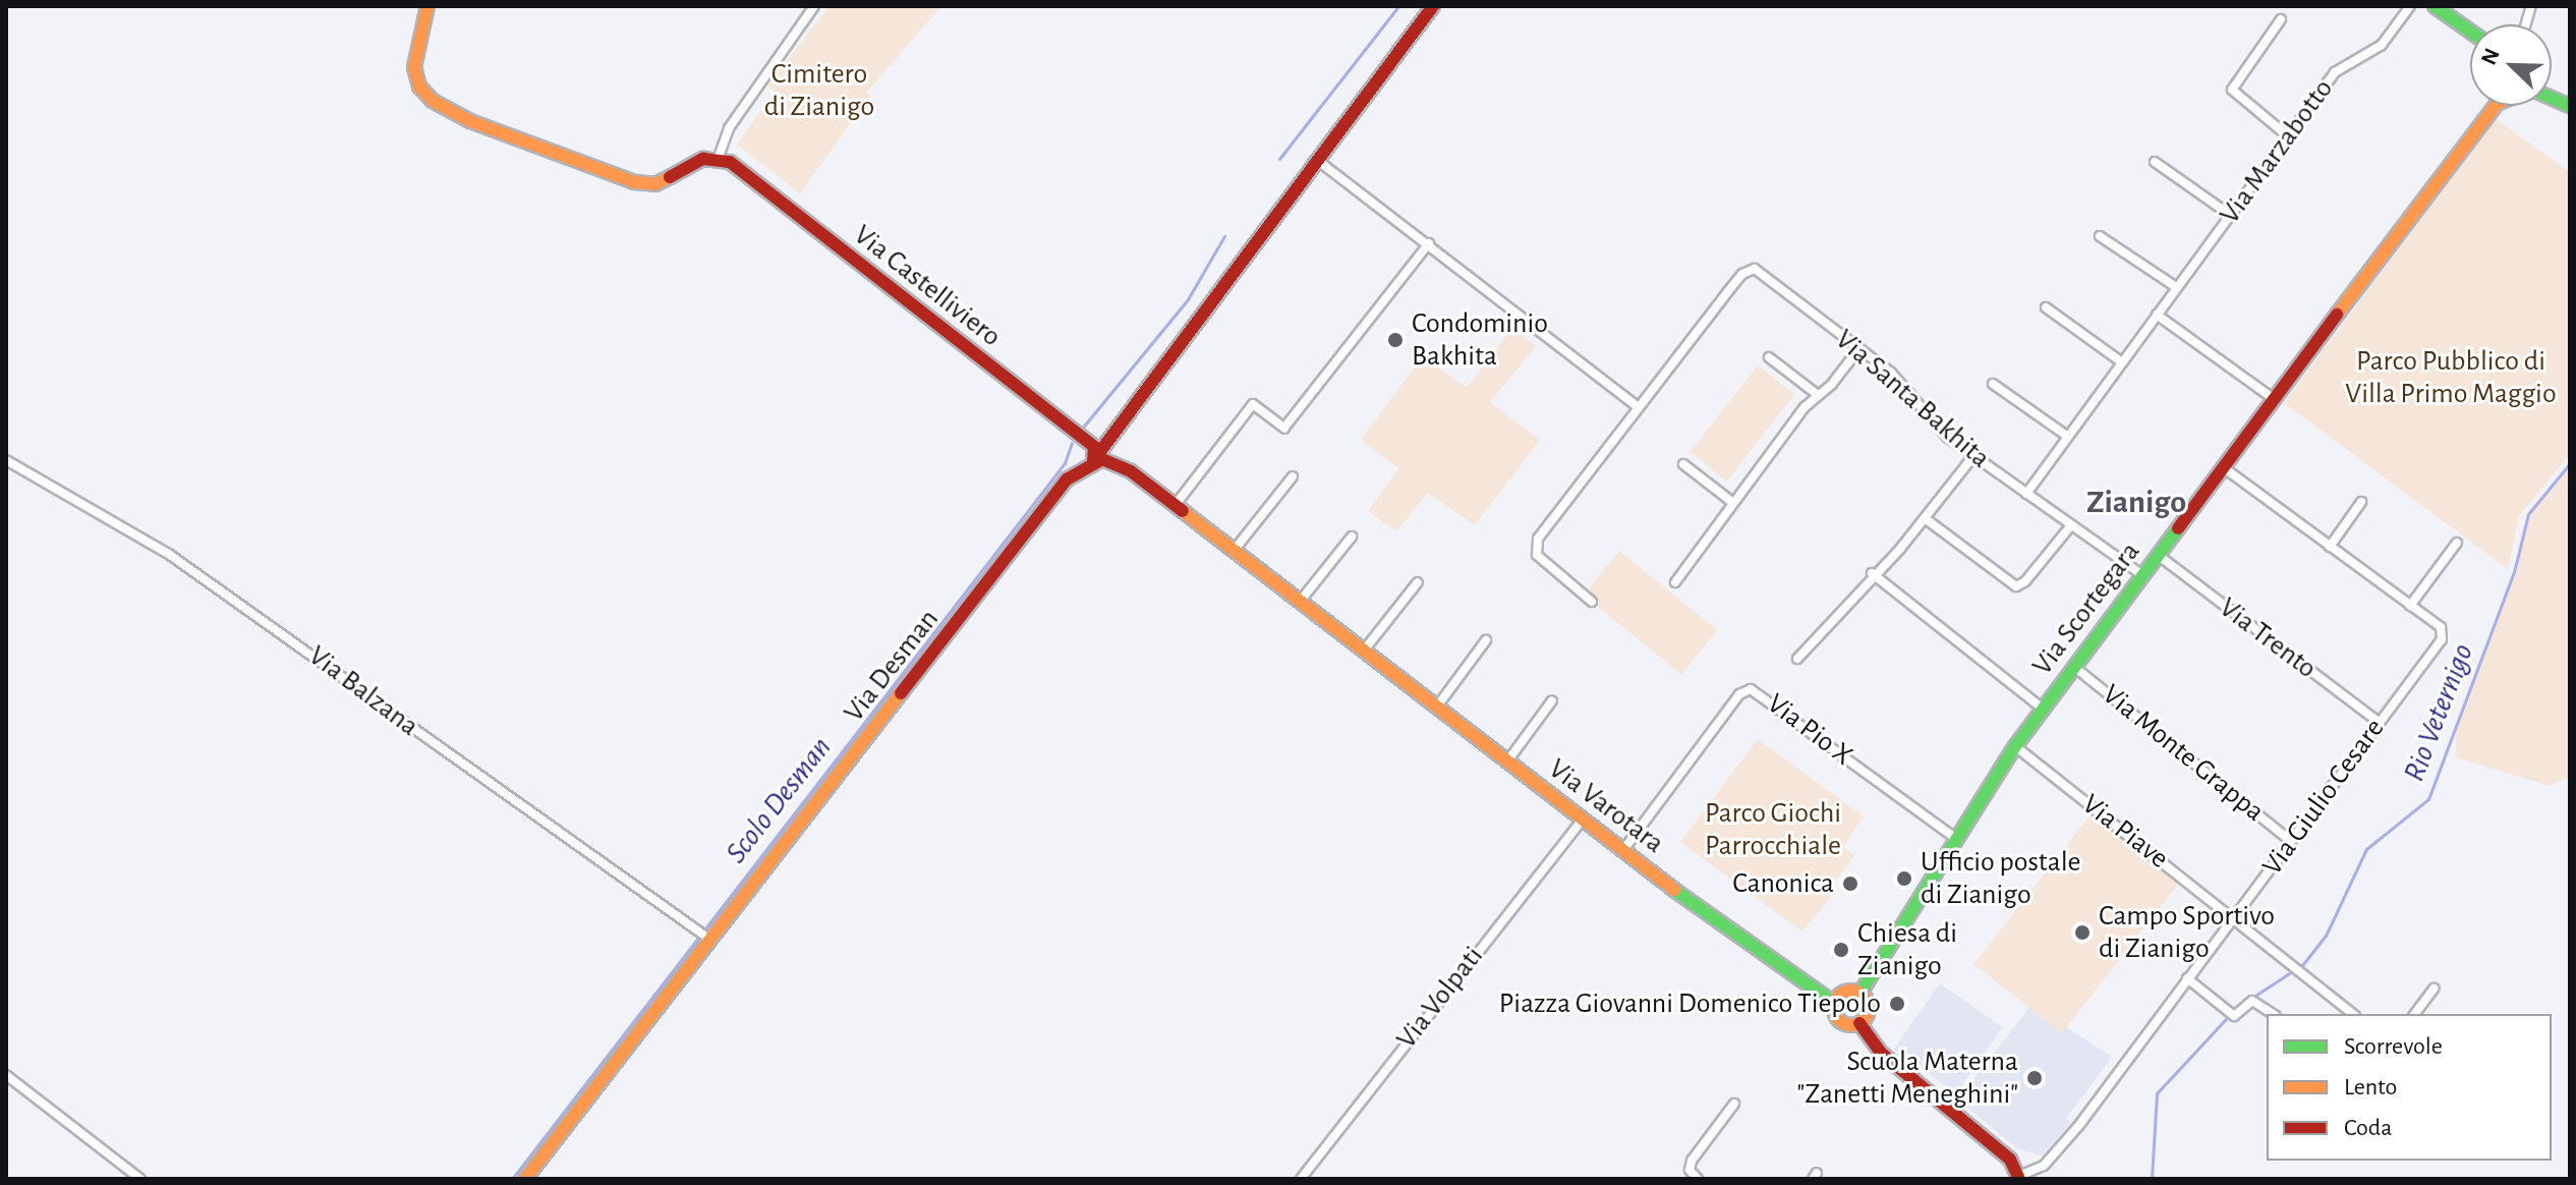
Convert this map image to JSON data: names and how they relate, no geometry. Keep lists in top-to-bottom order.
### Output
{
  "streets": {
    "street": [
      "Via Marzabotto",
      "Via Castelliviero",
      "Via Santa Bakhita",
      "Via Scortegara",
      "Via Trento",
      "Via Desman",
      "Via Balzana",
      "Via Pio X",
      "Via Monte Grappa",
      "Via Giulio Cesare",
      "Via Varotara",
      "Via Piave",
      "Via Volpati"
    ]
  },
  "crossings": [
    ["Via Marzabotto", "Via Santa Bakhita"],
    ["Via Castelliviero", "Via Desman"],
    ["Via Castelliviero", "Via Varotara"],
    ["Via Santa Bakhita", "Via Scortegara"],
    ["Via Scortegara", "Via Trento"],
    ["Via Scortegara", "Via Pio X"],
    ["Via Scortegara", "Via Monte Grappa"],
    ["Via Scortegara", "Via Varotara"],
    ["Via Scortegara", "Via Piave"],
    ["Via Trento", "Via Giulio Cesare"],
    ["Via Desman", "Via Balzana"],
    ["Via Desman", "Via Varotara"],
    ["Via Pio X", "Via Varotara"],
    ["Via Monte Grappa", "Via Giulio Cesare"],
    ["Via Giulio Cesare", "Via Piave"],
    ["Via Varotara", "Via Volpati"]
  ],
  "districts": ["Zianigo"],
  "water": ["Rio Veternigo", "Scolo Desman"],
  "parks": ["Cimitero di Zianigo", "Parco Pubblico di Villa Primo Maggio", "Parco Giochi Parrocchiale"],
  "places": [
    "Condominio Bakhita",
    "Ufficio postale di Zianigo",
    "Canonica",
    "Campo Sportivo di Zianigo",
    "Chiesa di Zianigo",
    "Piazza Giovanni Domenico Tiepolo",
    "Scuola Materna \"Zanetti Meneghini\""
  ],
  "legend": ["Scorrevole", "Lento", "Coda"],
  "north": "top left"
}
